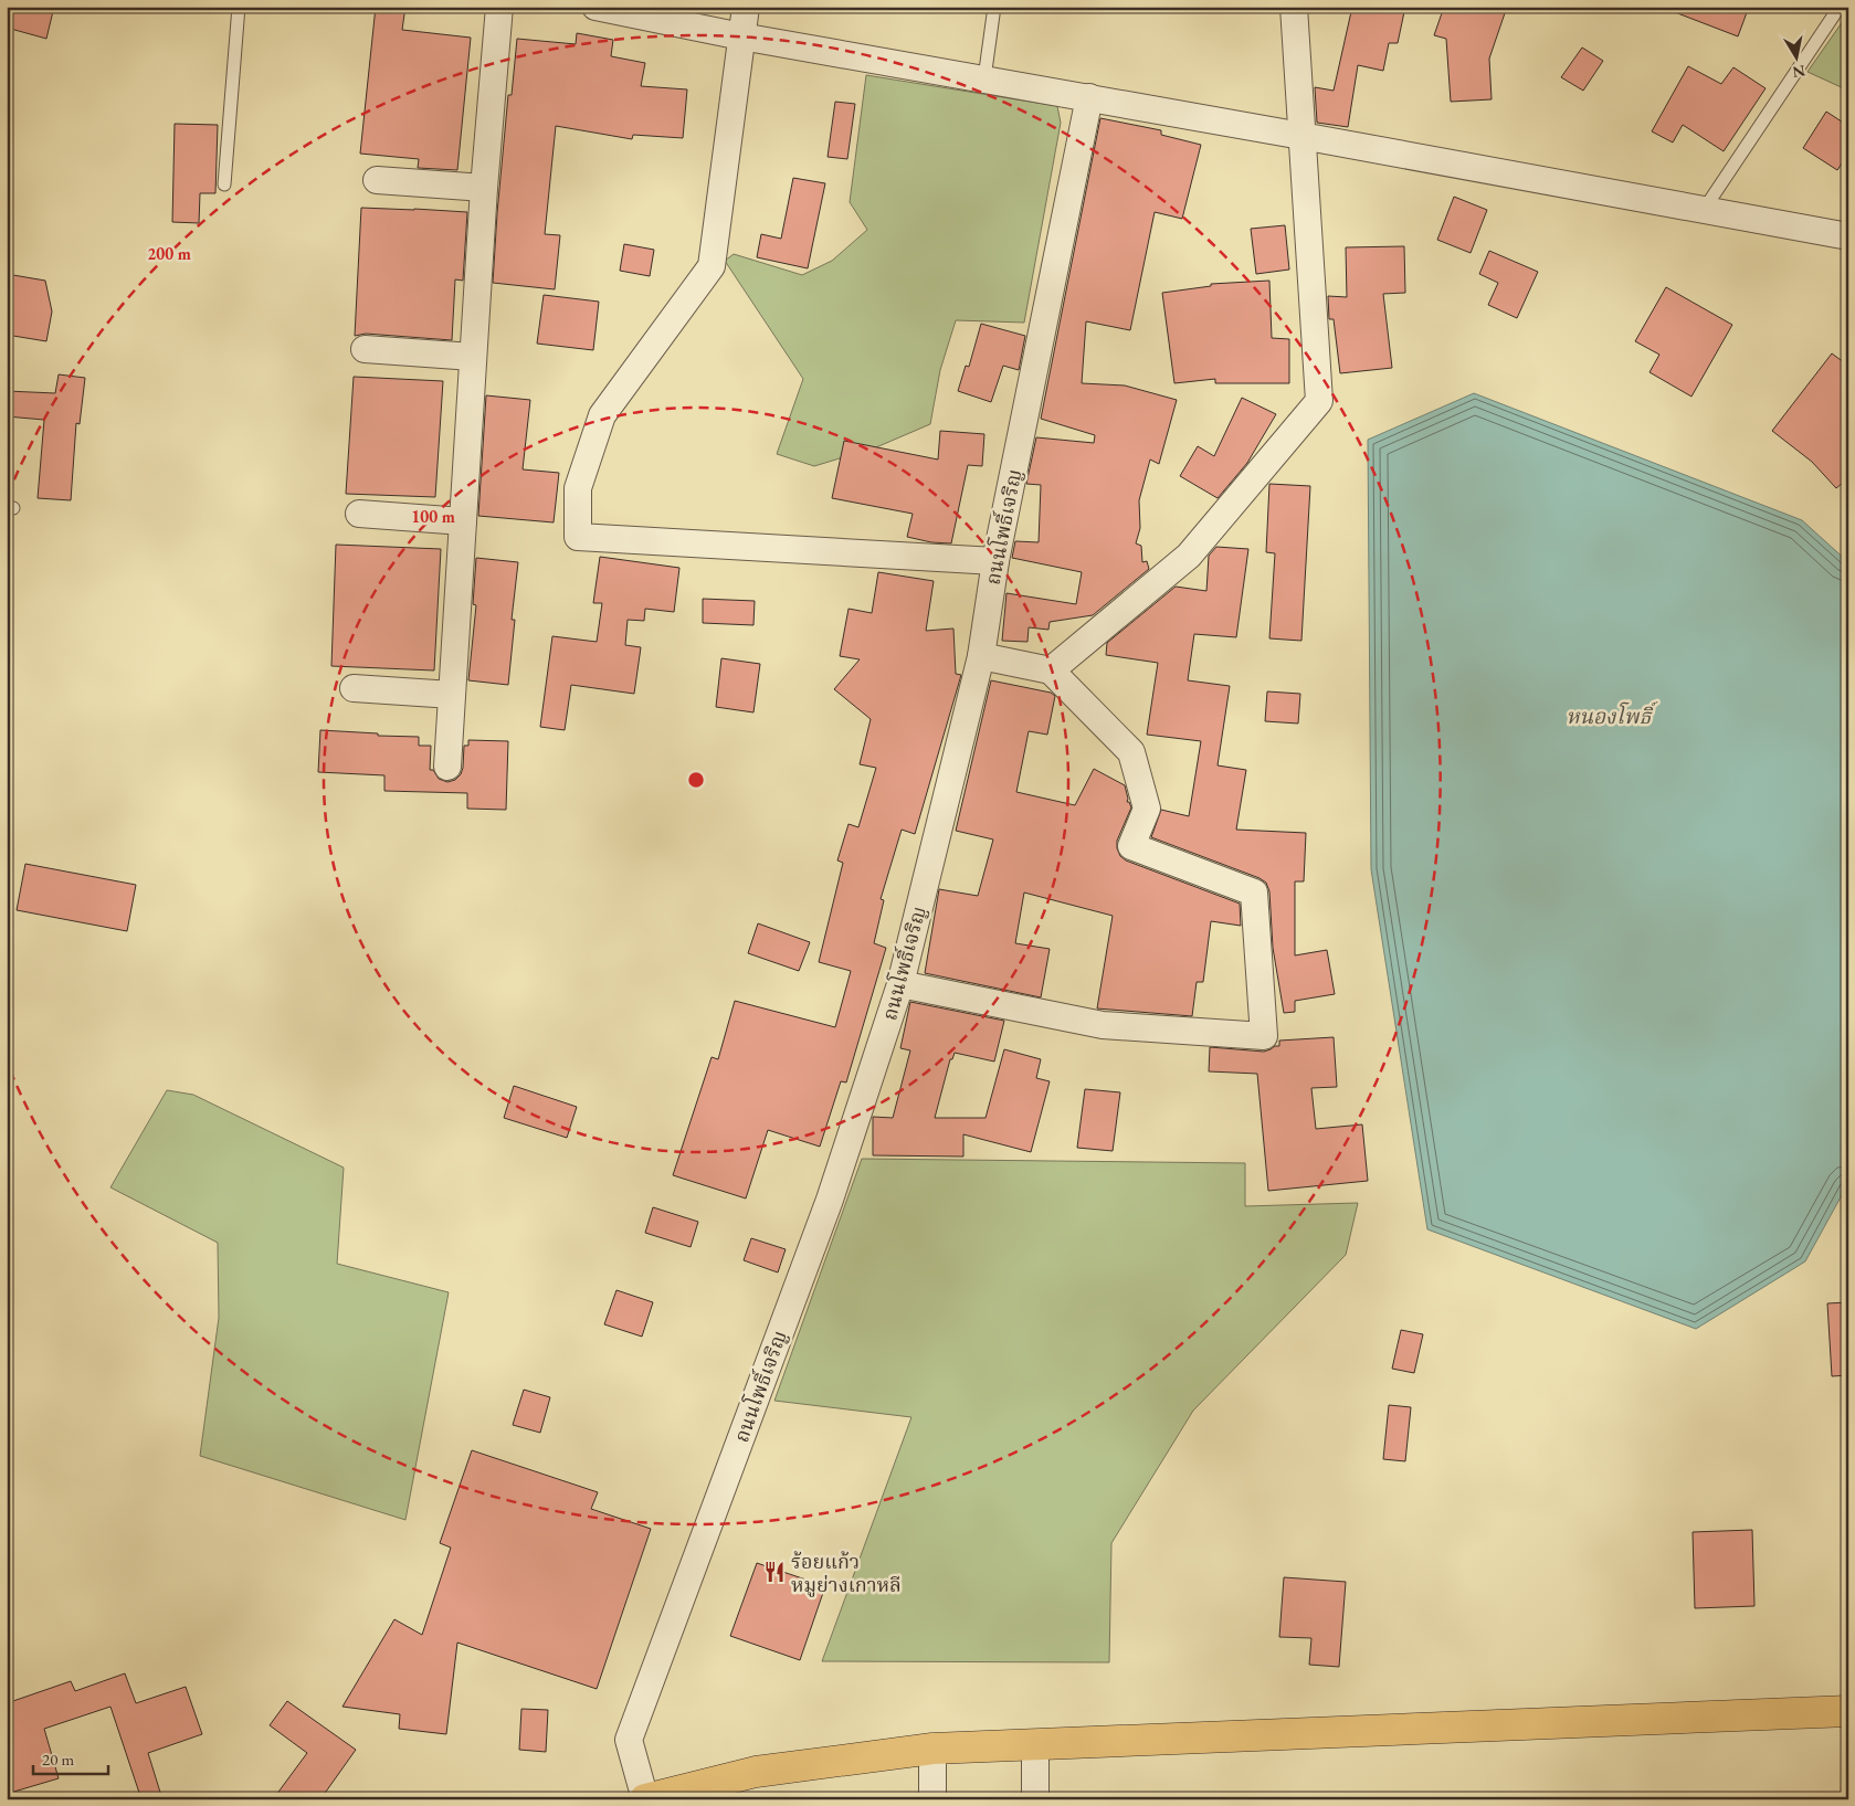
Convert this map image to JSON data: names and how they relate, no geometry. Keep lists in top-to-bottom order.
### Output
{
  "streets": {
    "street": ["ถนนโพธิ์เจริญ"]
  },
  "water": ["หนองโพธิ์"],
  "places": {
    "restaurant": ["ร้อยแก้ว หมูย่างเกาหลี"]
  },
  "scale_bar": "20 m",
  "north": "bottom",
  "rings": ["200 m", "100 m"]
}
